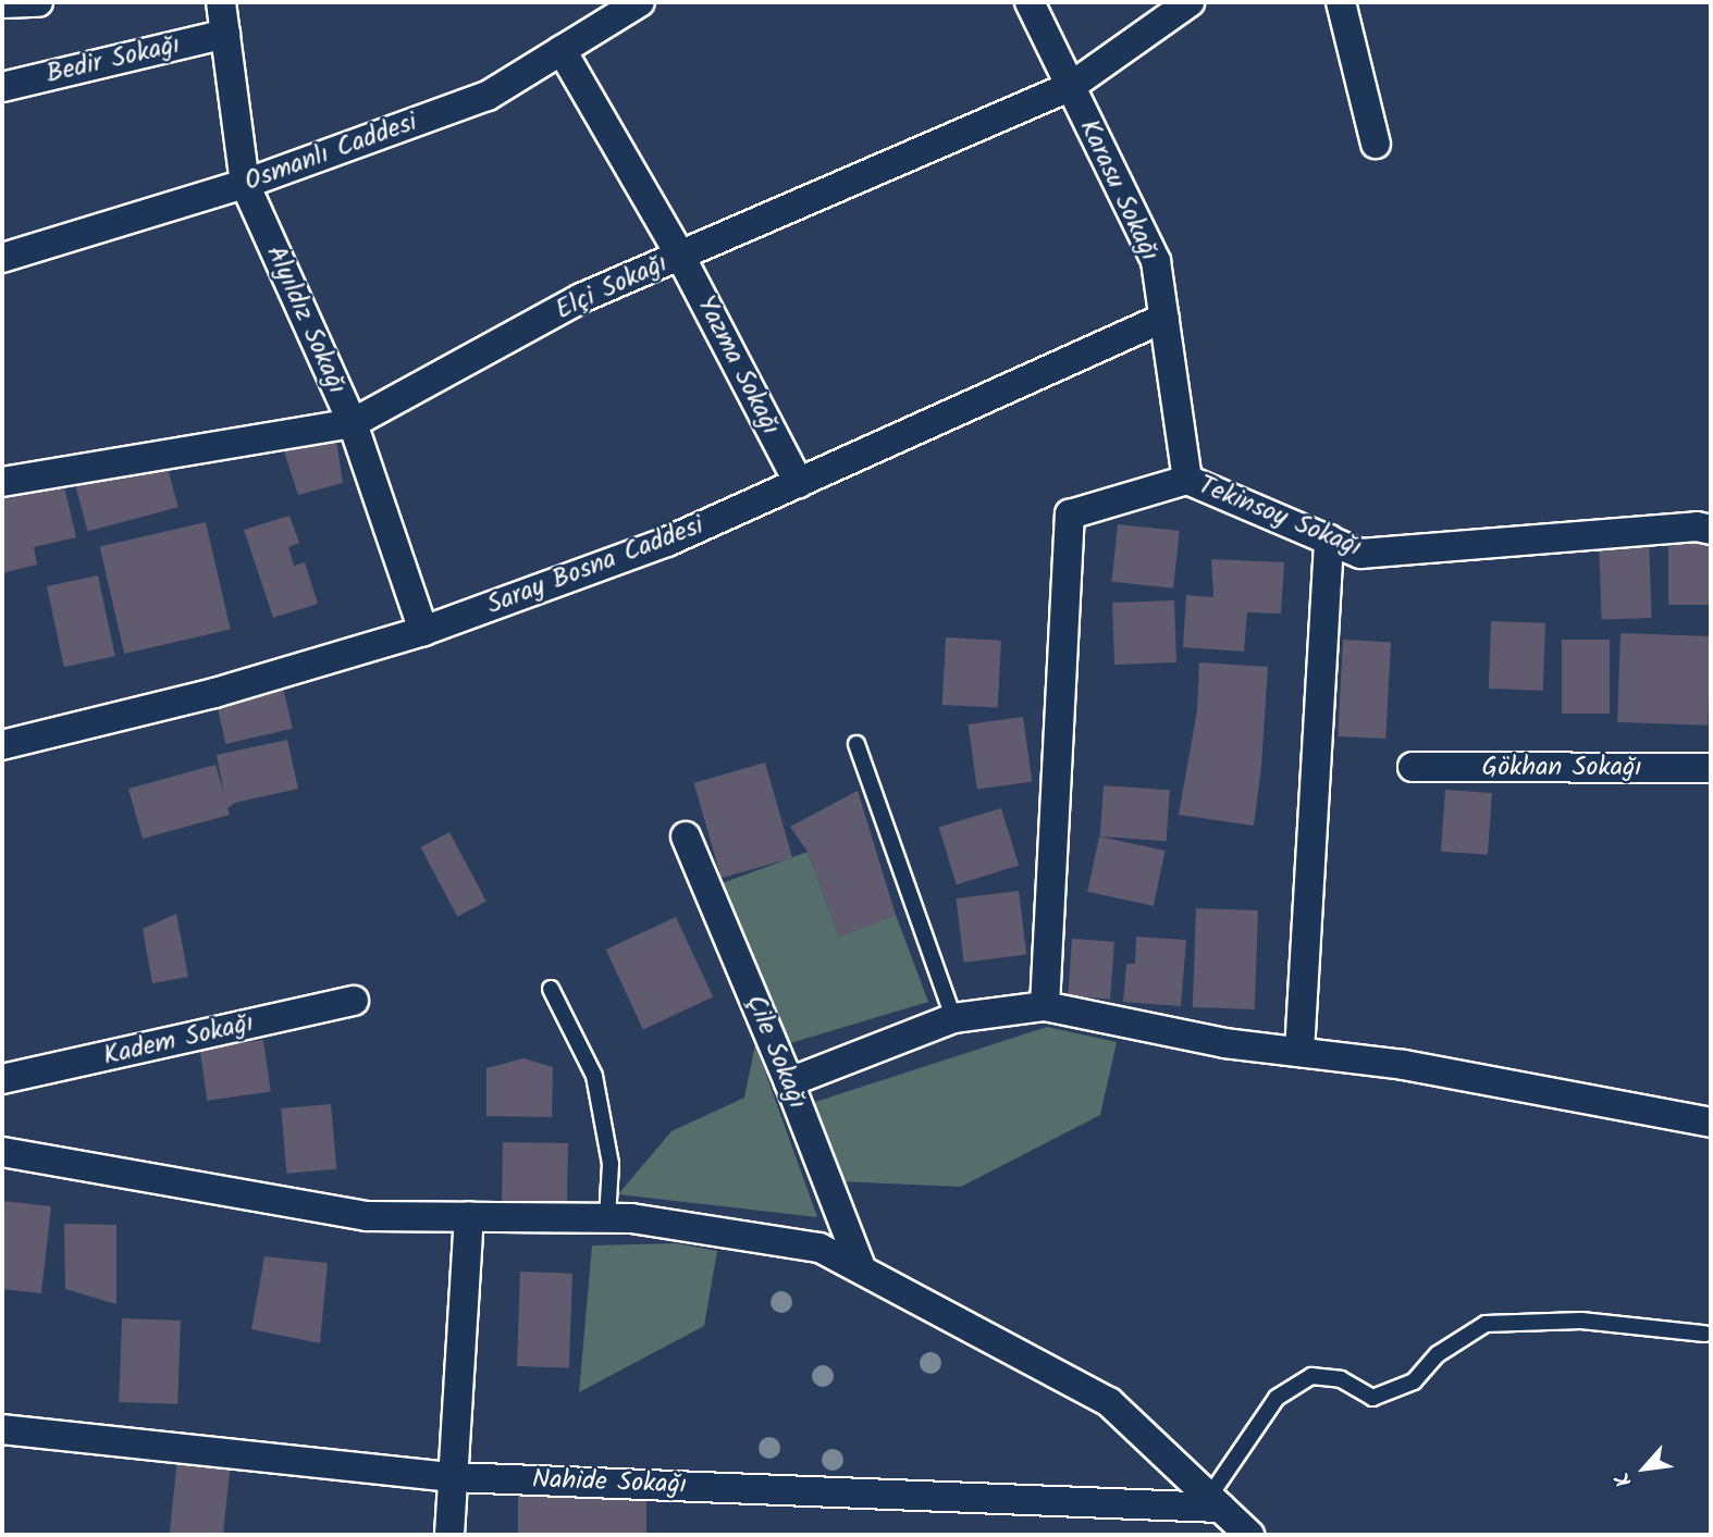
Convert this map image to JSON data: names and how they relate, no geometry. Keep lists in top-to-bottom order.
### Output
{
  "streets": {
    "street": [
      "Bedir Sokağı",
      "Osmanlı Caddesi",
      "Karasu Sokağı",
      "Elçi Sokağı",
      "Alyıldız Sokağı",
      "Yazma Sokağı",
      "Tekinsoy Sokağı",
      "Saray Bosna Caddesi",
      "Gökhan Sokağı",
      "Kadem Sokağı",
      "Çile Sokağı",
      "Nahide Sokağı"
    ]
  },
  "crossings": [
    ["Bedir Sokağı", "Alyıldız Sokağı"],
    ["Osmanlı Caddesi", "Alyıldız Sokağı"],
    ["Osmanlı Caddesi", "Yazma Sokağı"],
    ["Karasu Sokağı", "Elçi Sokağı"],
    ["Karasu Sokağı", "Tekinsoy Sokağı"],
    ["Karasu Sokağı", "Saray Bosna Caddesi"],
    ["Elçi Sokağı", "Alyıldız Sokağı"],
    ["Elçi Sokağı", "Yazma Sokağı"],
    ["Alyıldız Sokağı", "Saray Bosna Caddesi"],
    ["Yazma Sokağı", "Saray Bosna Caddesi"]
  ],
  "north": "bottom left"
}
